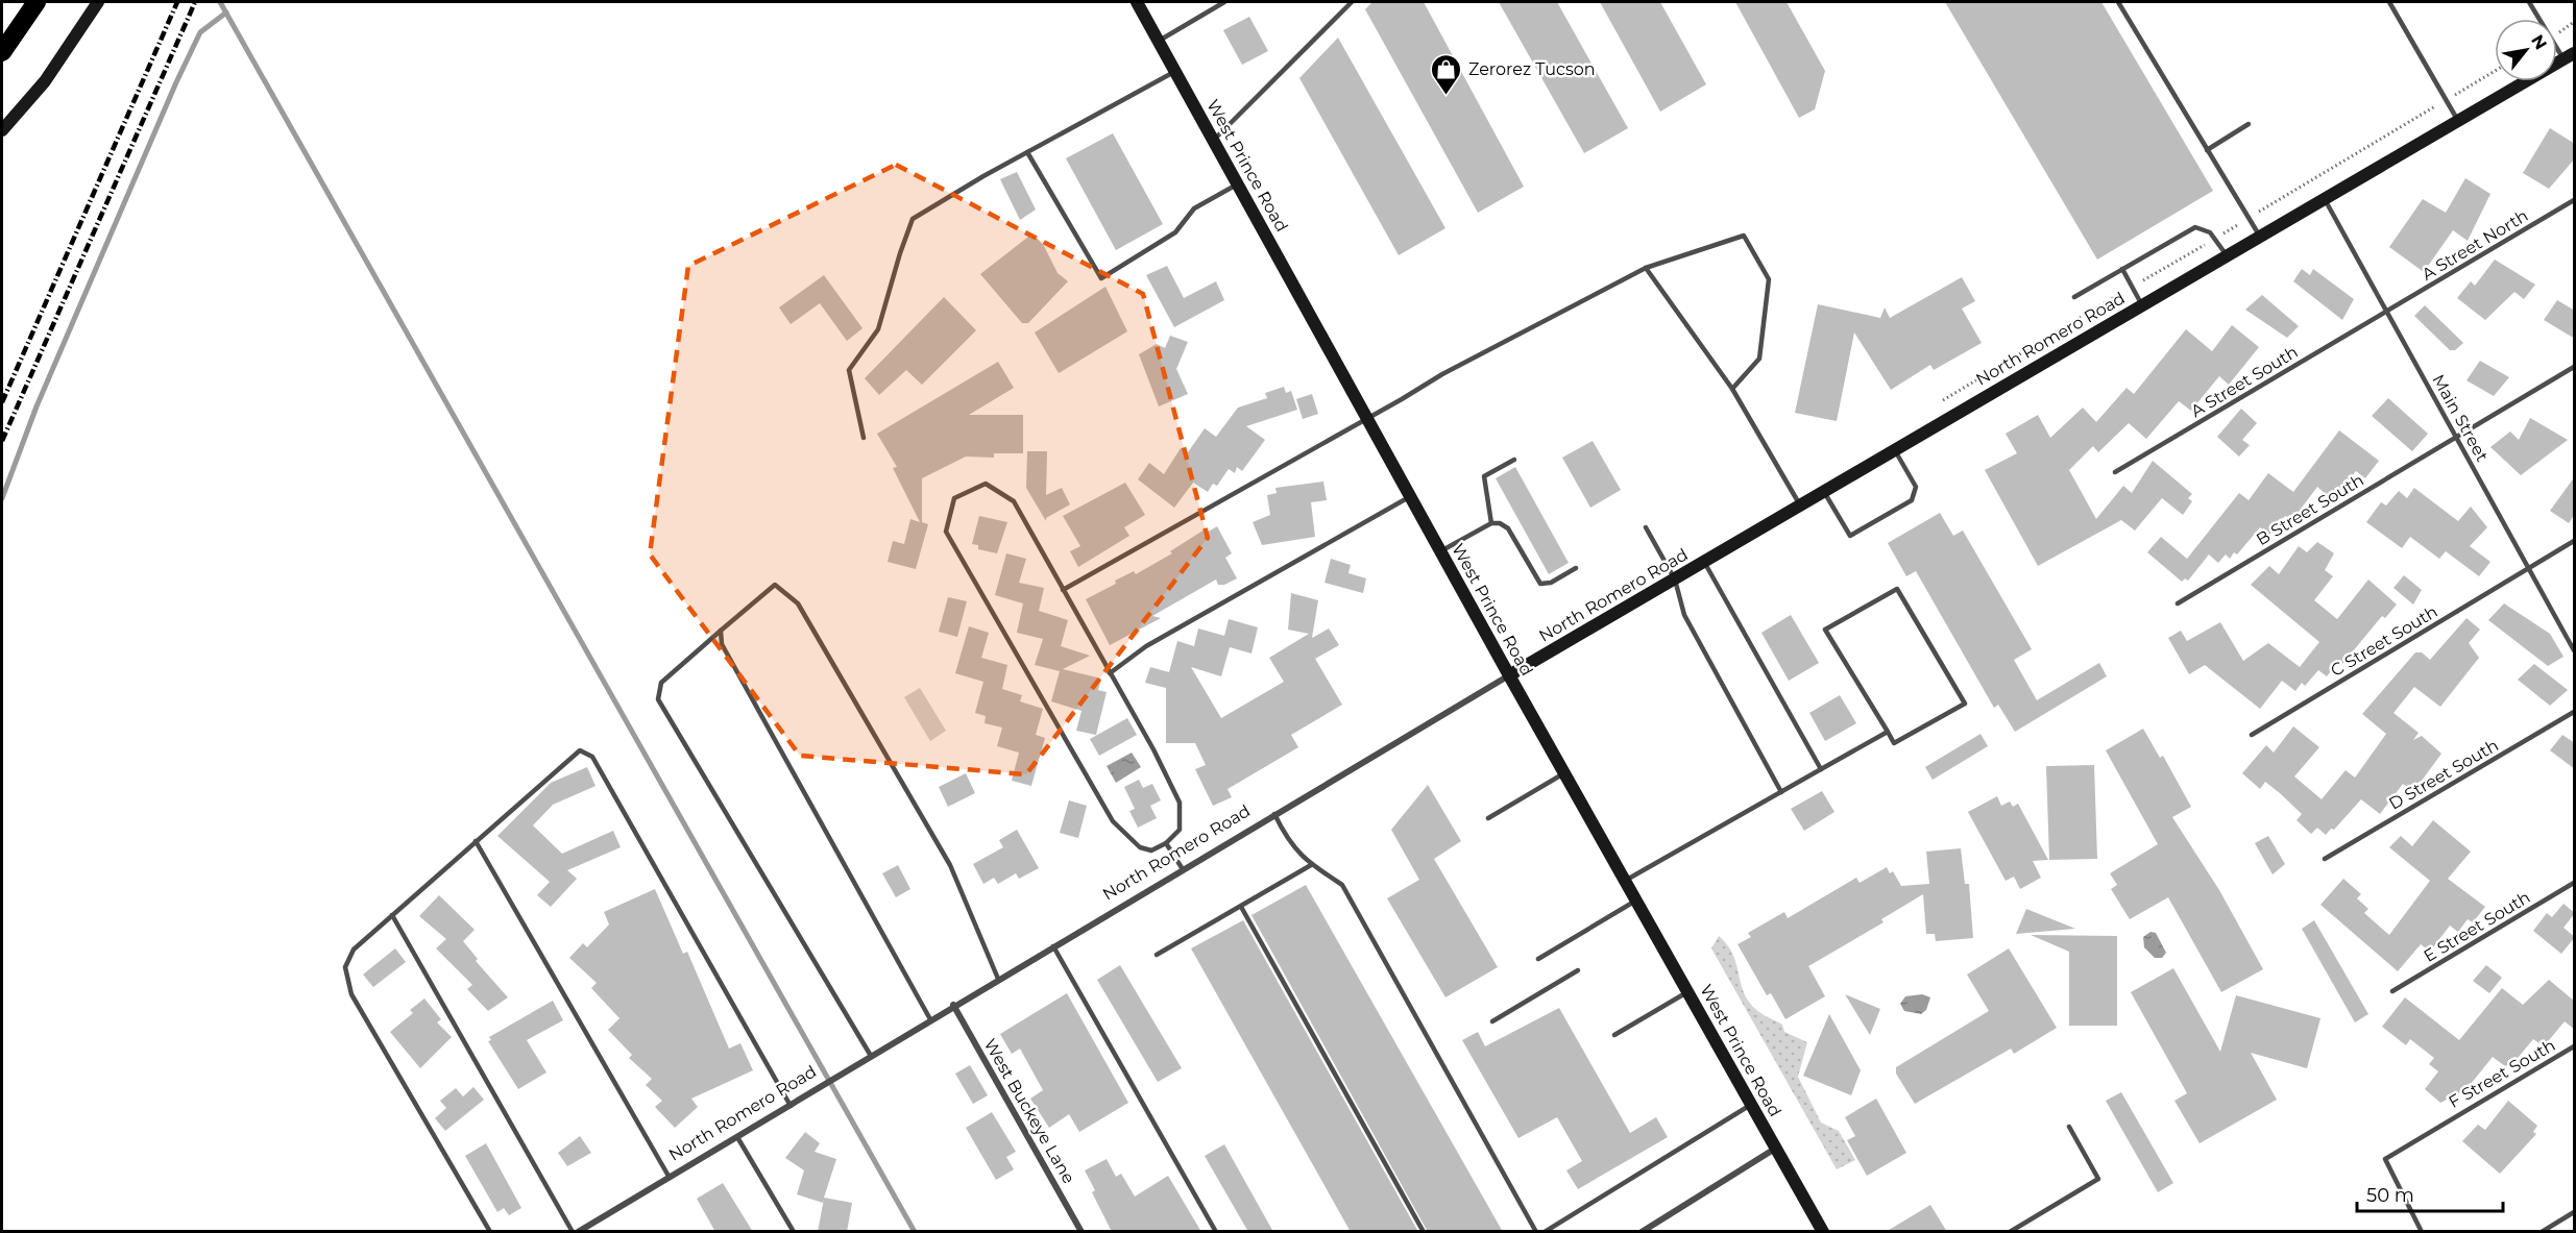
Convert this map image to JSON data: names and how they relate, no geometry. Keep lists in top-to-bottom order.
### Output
{
  "streets": {
    "main road": ["West Prince Road", "North Romero Road"],
    "street": ["West Buckeye Lane"],
    "lane": [
      "A Street North",
      "A Street South",
      "Main Street",
      "B Street South",
      "C Street South",
      "D Street South",
      "E Street South",
      "F Street South"
    ]
  },
  "crossings": [
    ["West Prince Road", "North Romero Road"],
    ["A Street North", "A Street South"],
    ["A Street North", "Main Street"],
    ["North Romero Road", "Main Street"],
    ["North Romero Road", "West Buckeye Lane"],
    ["A Street South", "Main Street"],
    ["Main Street", "B Street South"],
    ["Main Street", "C Street South"]
  ],
  "places": {
    "shop": ["Zerorez Tucson"]
  },
  "scale_bar": "50 m",
  "north": "top right"
}
